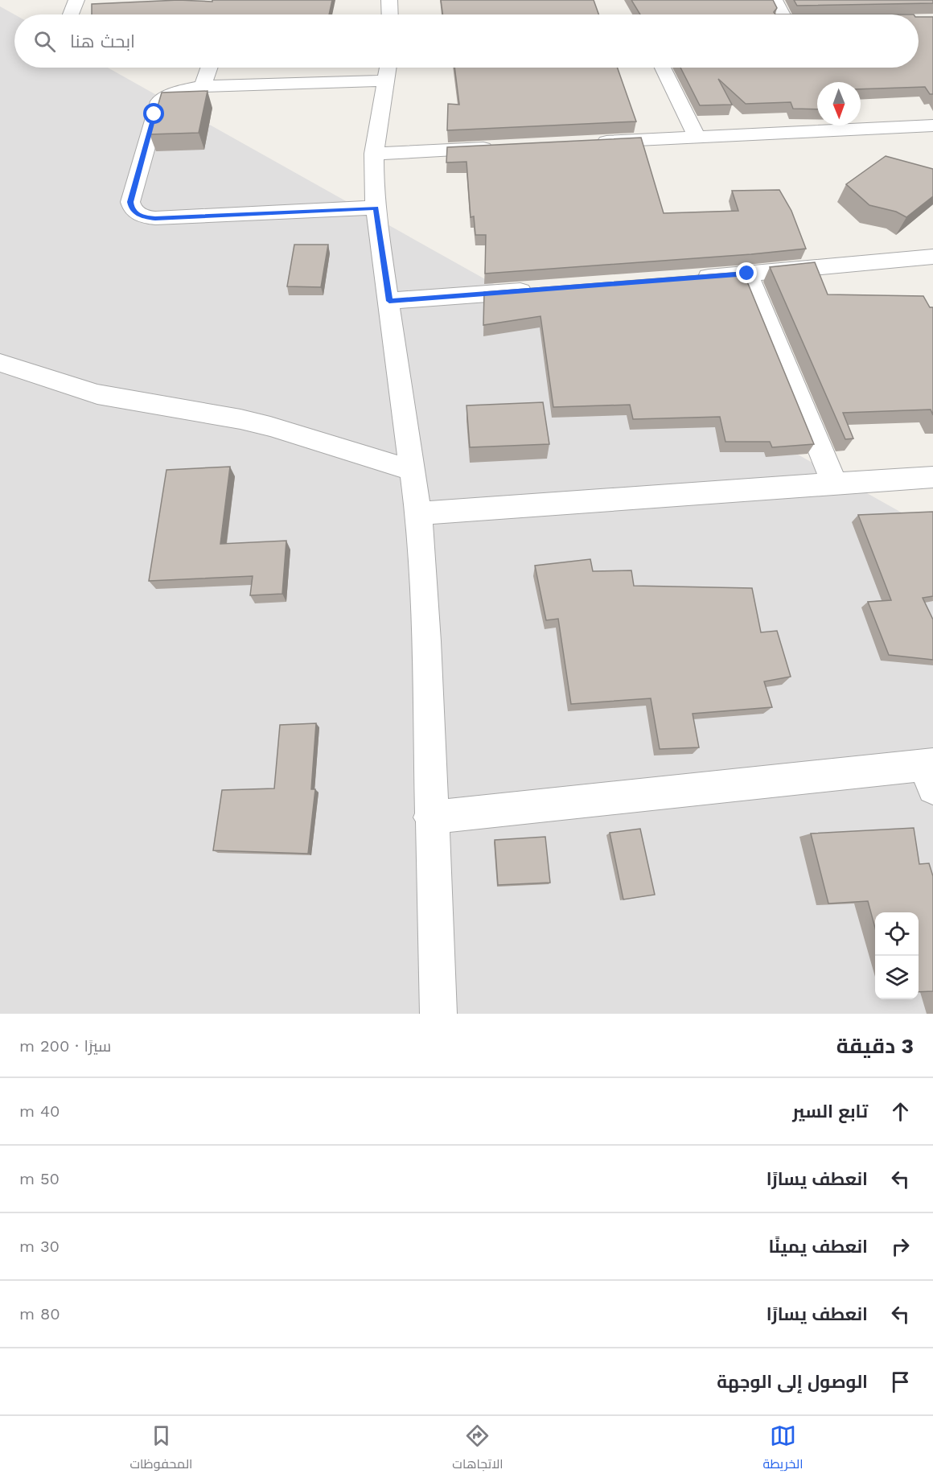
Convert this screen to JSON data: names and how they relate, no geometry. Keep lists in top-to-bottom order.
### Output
{
  "north": "bottom",
  "page": {
    "search": "ابحث هنا",
    "heading": ["3 دقيقة", "سيرًا · 200 m"],
    "list": [
      ["تابع السير", "40 m"],
      ["انعطف يسارًا", "50 m"],
      ["انعطف يمينًا", "30 m"],
      ["انعطف يسارًا", "80 m"],
      "الوصول إلى الوجهة"
    ],
    "nav": ["الخريطة", "الاتجاهات", "المحفوظات"]
  }
}
